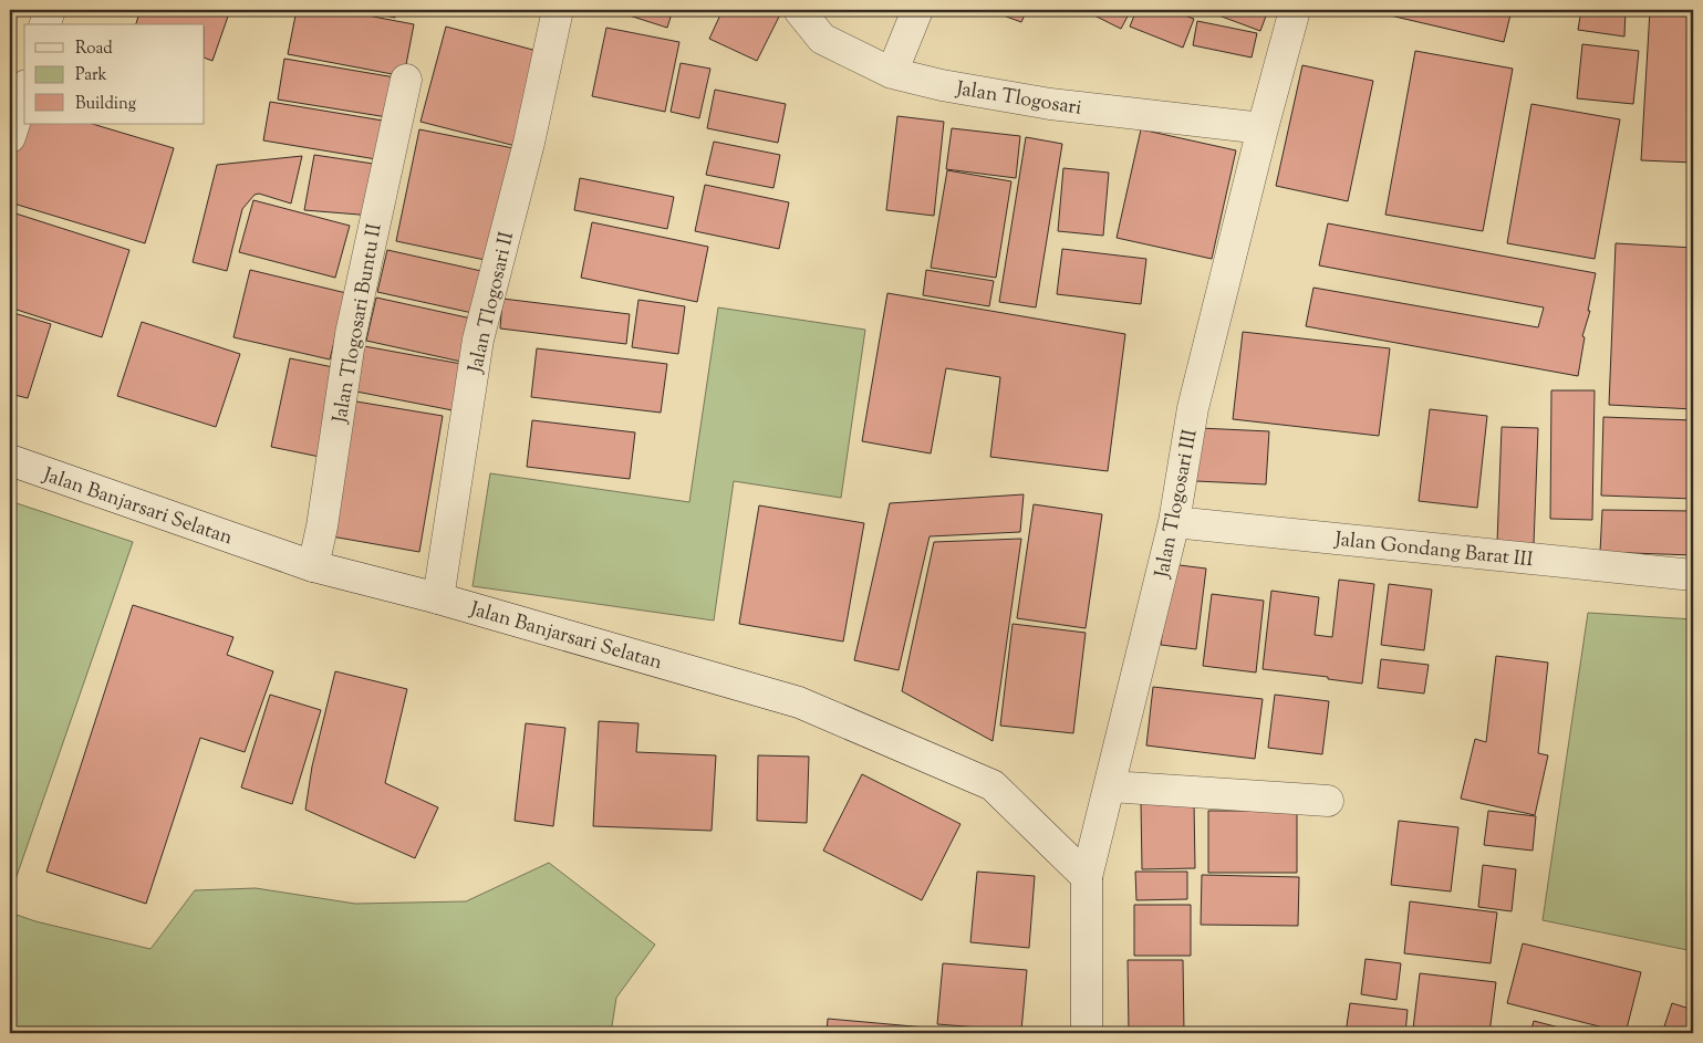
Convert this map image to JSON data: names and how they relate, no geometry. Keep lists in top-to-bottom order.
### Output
{
  "streets": {
    "street": [
      "Jalan Tlogosari",
      "Jalan Tlogosari II",
      "Jalan Tlogosari Buntu II",
      "Jalan Tlogosari III",
      "Jalan Banjarsari Selatan",
      "Jalan Gondang Barat III"
    ]
  },
  "crossings": [
    ["Jalan Tlogosari", "Jalan Tlogosari III"],
    ["Jalan Tlogosari II", "Jalan Banjarsari Selatan"],
    ["Jalan Tlogosari Buntu II", "Jalan Banjarsari Selatan"],
    ["Jalan Tlogosari III", "Jalan Banjarsari Selatan"],
    ["Jalan Tlogosari III", "Jalan Gondang Barat III"]
  ],
  "legend": ["Road", "Park", "Building"]
}
